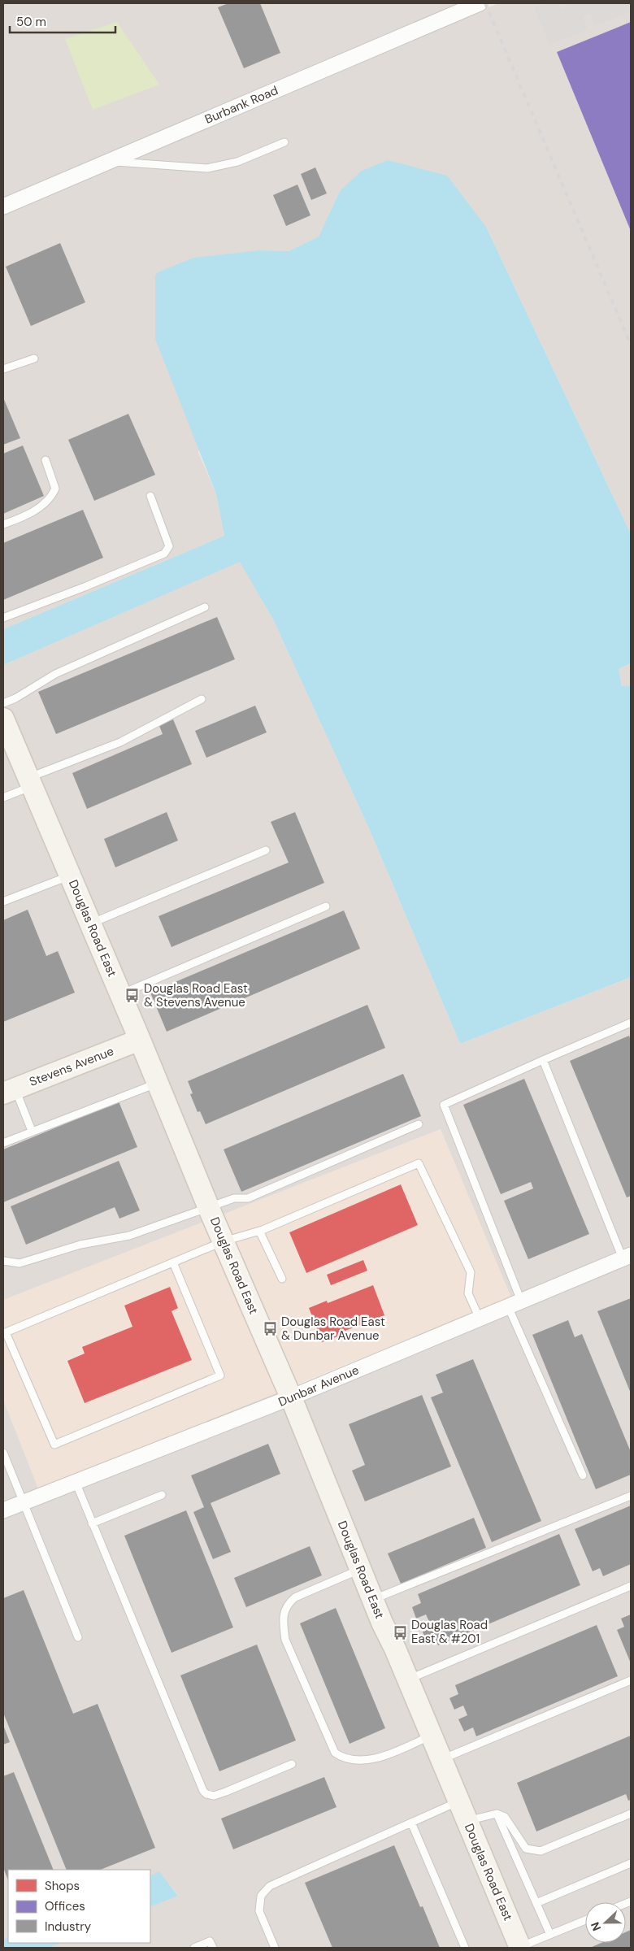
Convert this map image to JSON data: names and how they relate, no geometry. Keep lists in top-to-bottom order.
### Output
{
  "streets": {
    "street": [
      "Burbank Road",
      "Douglas Road East",
      "Stevens Avenue",
      "Dunbar Avenue"
    ]
  },
  "crossings": [
    ["Douglas Road East", "Stevens Avenue"],
    ["Douglas Road East", "Dunbar Avenue"]
  ],
  "places": {
    "bus stop": ["Douglas Road East & Stevens Avenue", "Douglas Road East & Dunbar Avenue", "Douglas Road East & #201"]
  },
  "legend": ["Shops", "Offices", "Industry"],
  "scale_bar": "50 m",
  "north": "left"
}
